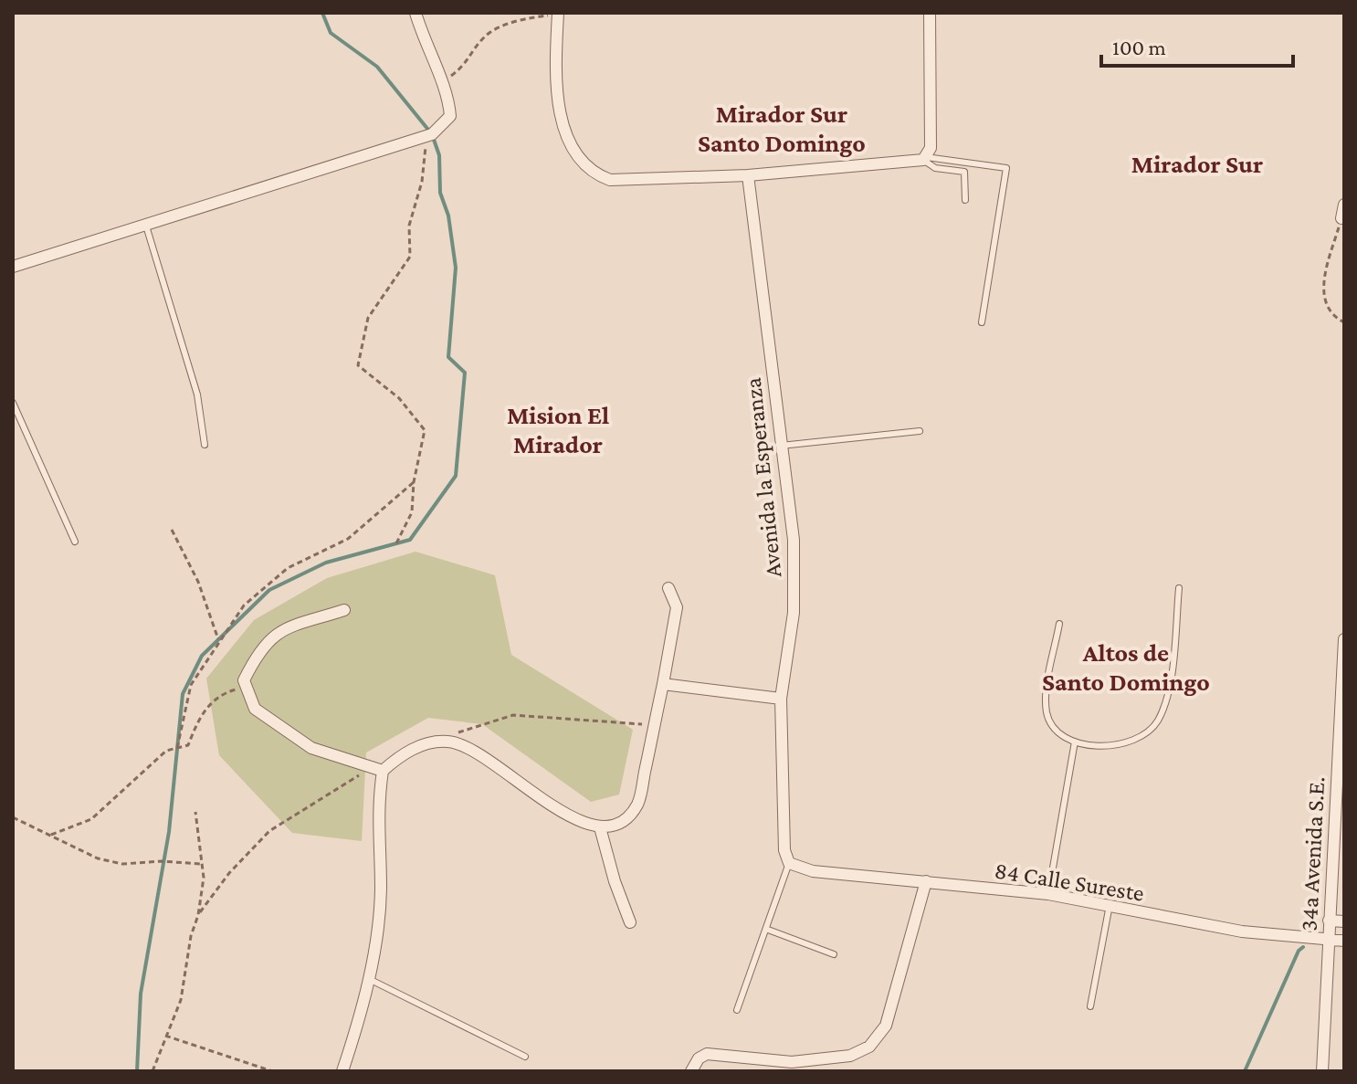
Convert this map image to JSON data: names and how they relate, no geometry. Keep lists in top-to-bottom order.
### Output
{
  "streets": {
    "street": ["Avenida la Esperanza", "34a Avenida S.E.", "84 Calle Sureste"]
  },
  "crossings": [
    ["Avenida la Esperanza", "84 Calle Sureste"],
    ["34a Avenida S.E.", "84 Calle Sureste"]
  ],
  "districts": [
    "Mirador Sur Santo Domingo",
    "Mirador Sur",
    "Mision El Mirador",
    "Altos de Santo Domingo"
  ],
  "scale_bar": "100 m"
}
